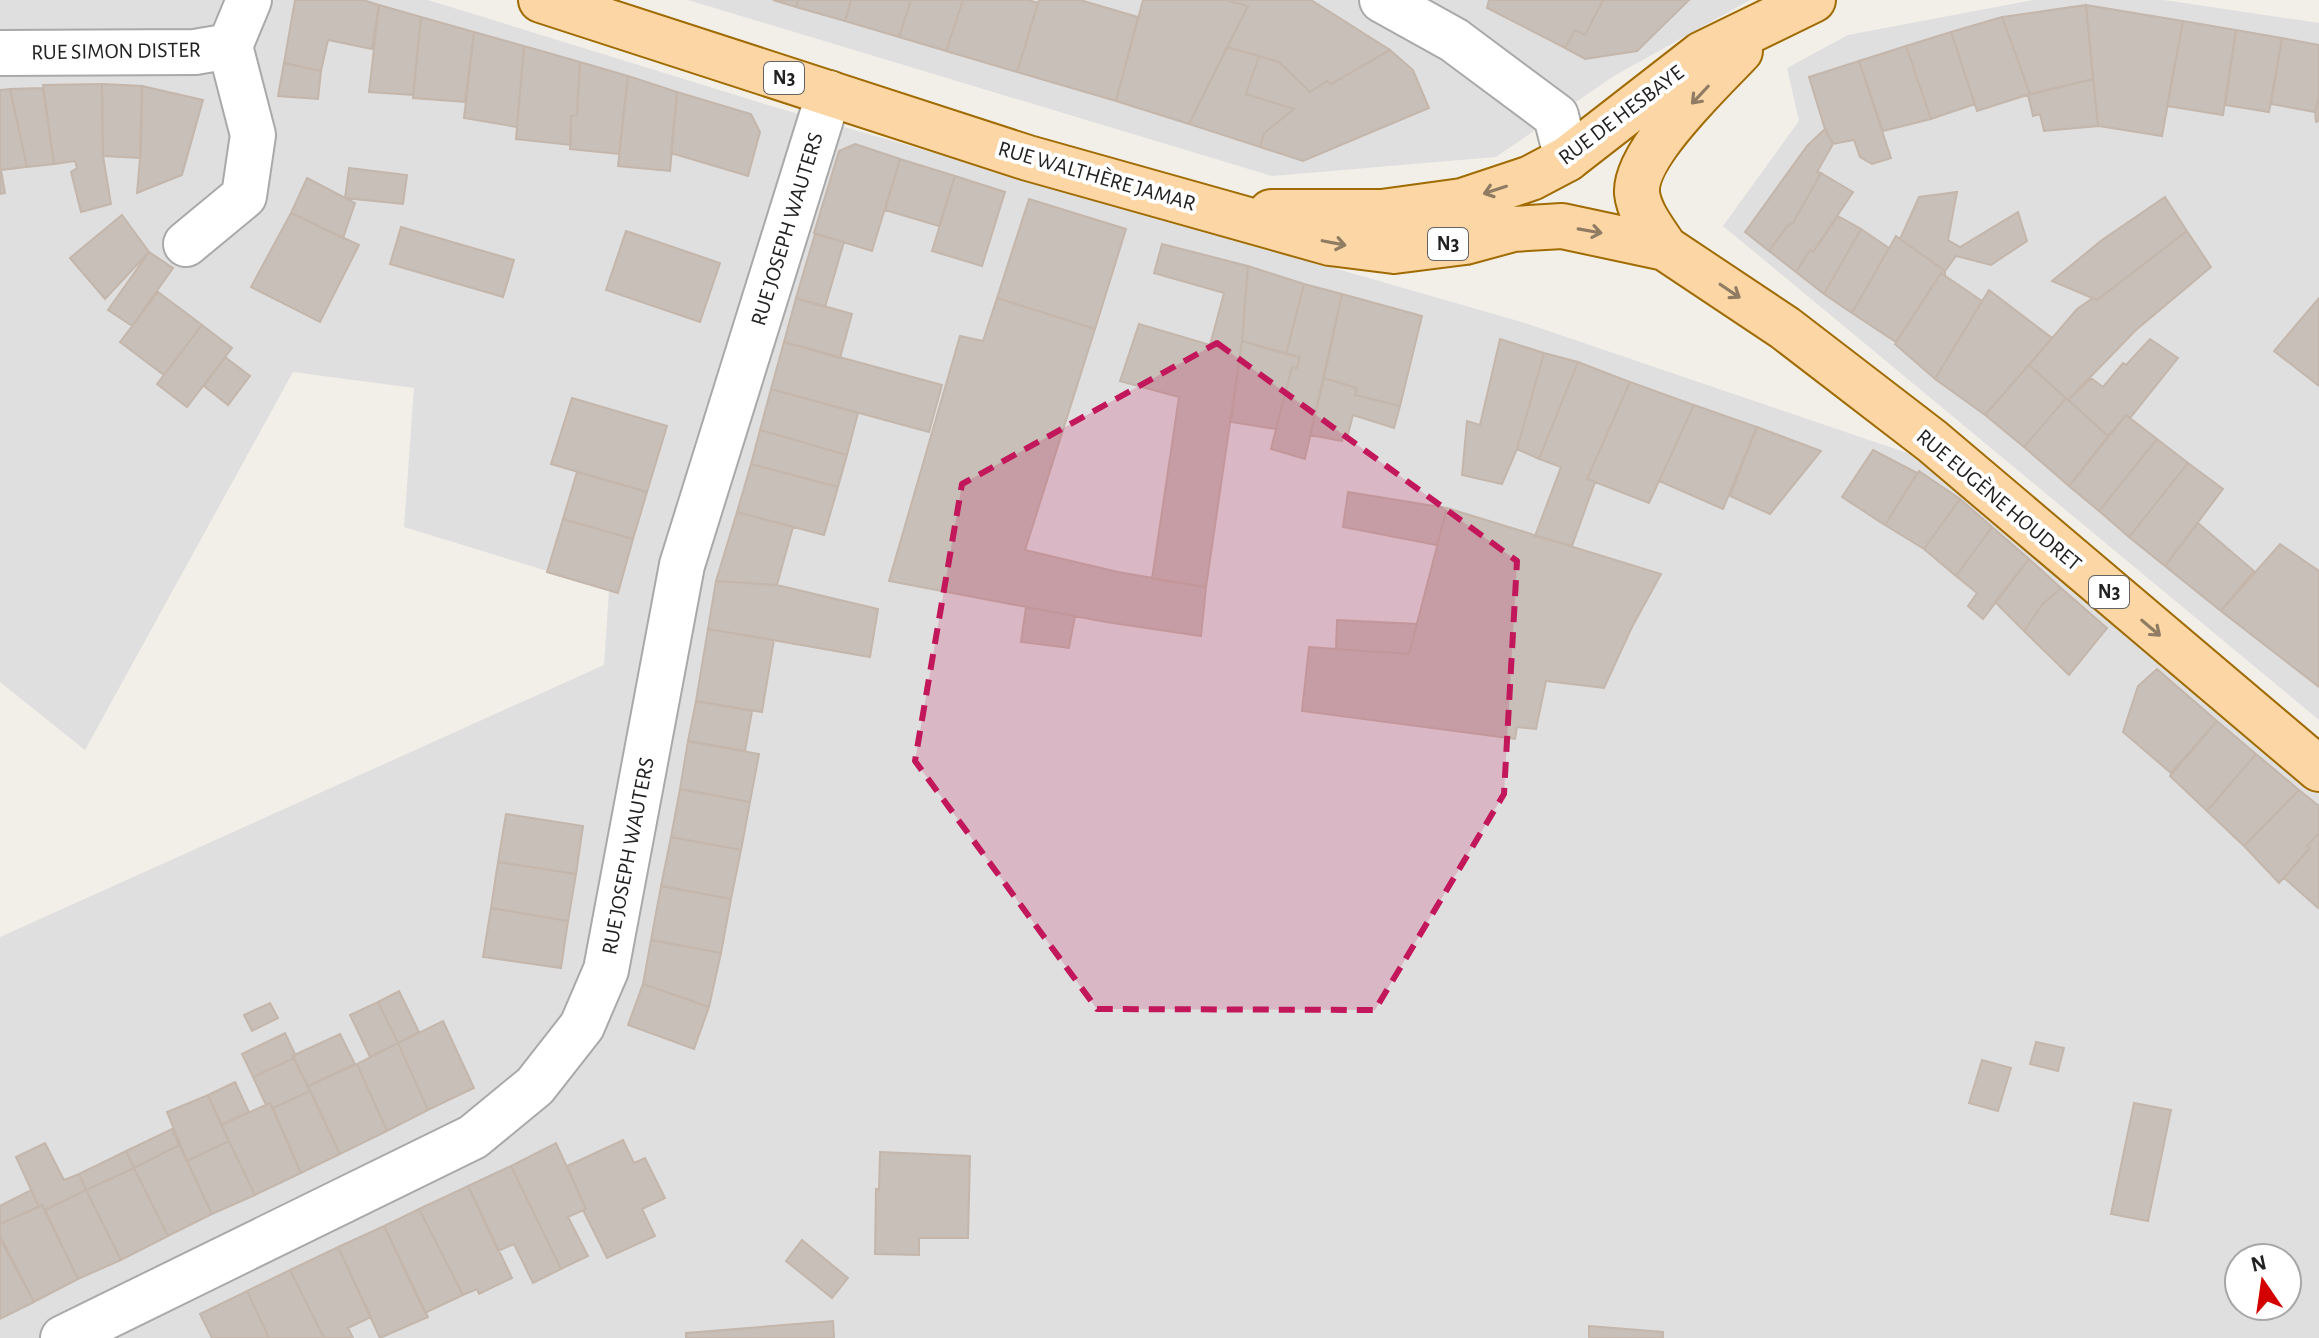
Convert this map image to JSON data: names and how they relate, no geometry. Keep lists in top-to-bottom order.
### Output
{
  "streets": {
    "main road": [
      "N3",
      "RUE DE HESBAYE",
      "RUE WALTHÈRE JAMAR",
      "RUE EUGÈNE HOUDRET"
    ],
    "street": ["RUE SIMON DISTER", "RUE JOSEPH WAUTERS"]
  },
  "crossings": [
    ["RUE DE HESBAYE", "RUE WALTHÈRE JAMAR"],
    ["RUE DE HESBAYE", "RUE EUGÈNE HOUDRET"],
    ["RUE WALTHÈRE JAMAR", "RUE JOSEPH WAUTERS"],
    ["RUE WALTHÈRE JAMAR", "RUE EUGÈNE HOUDRET"]
  ],
  "one_way": ["RUE WALTHÈRE JAMAR", "RUE EUGÈNE HOUDRET"],
  "north": "top"
}
